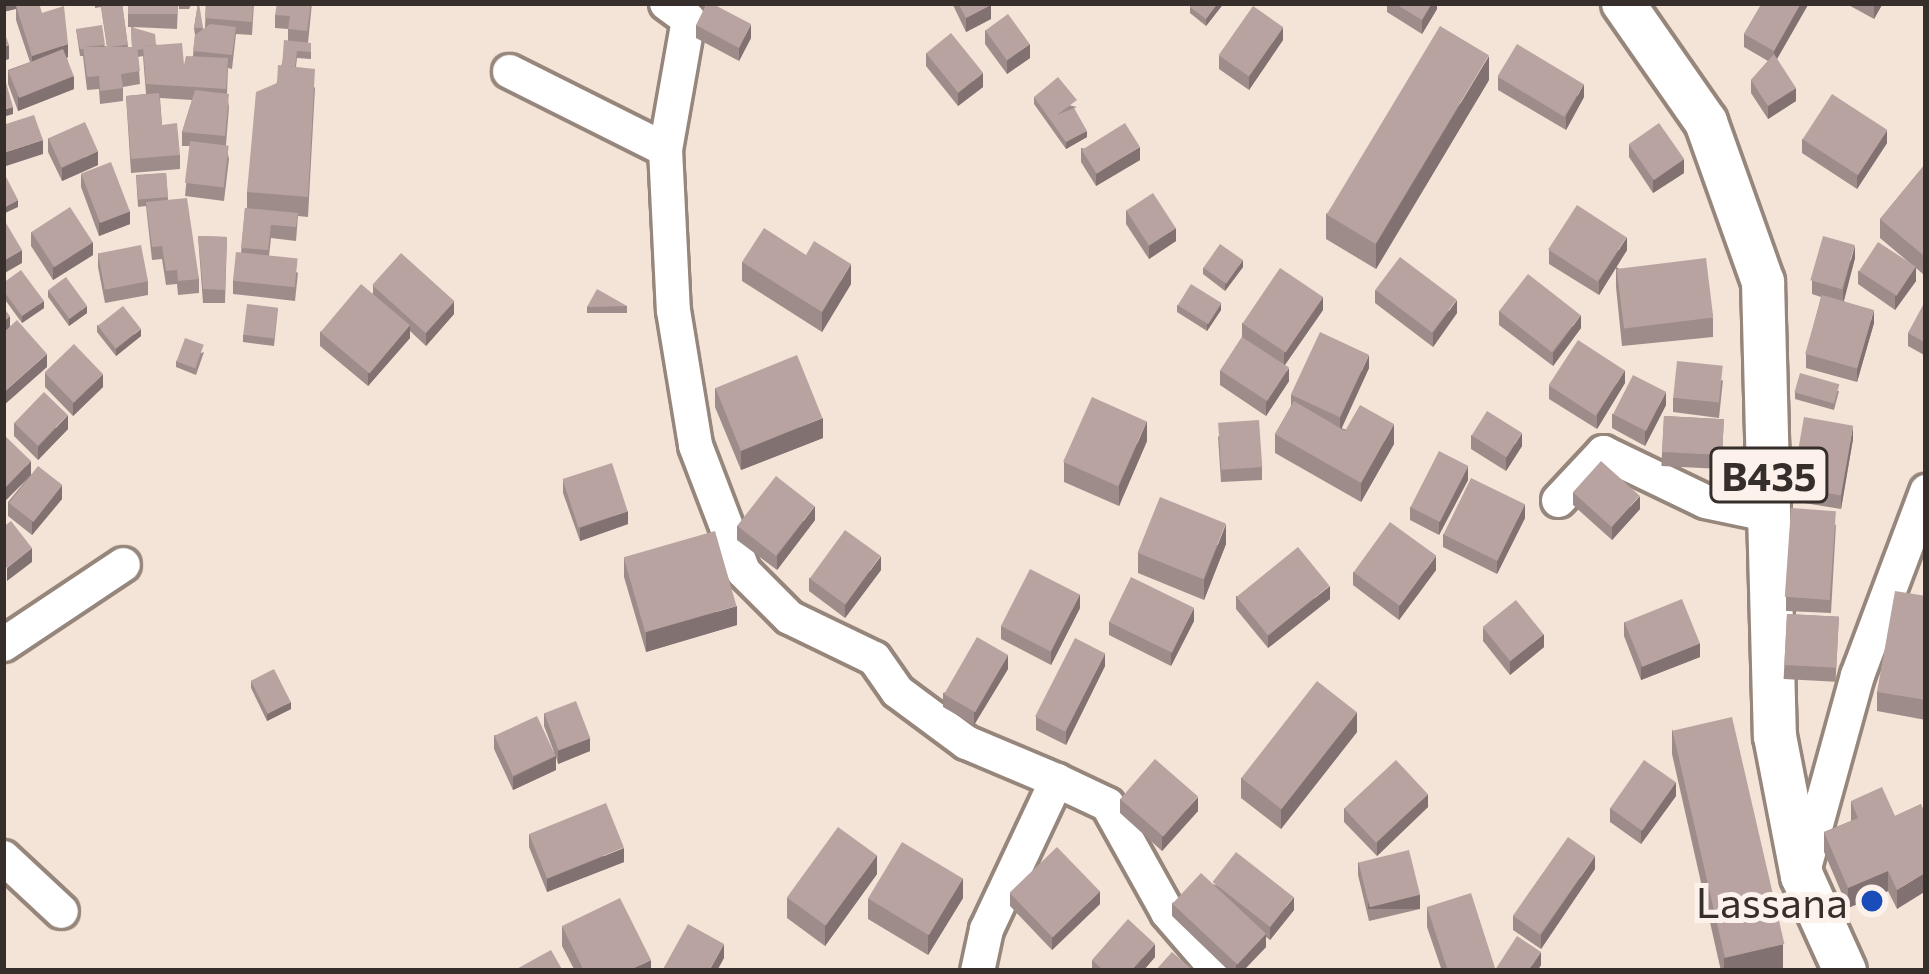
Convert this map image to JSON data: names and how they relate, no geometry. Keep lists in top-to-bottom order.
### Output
{
  "streets": {
    "main road": ["B435"]
  },
  "places": ["Lassana"]
}
